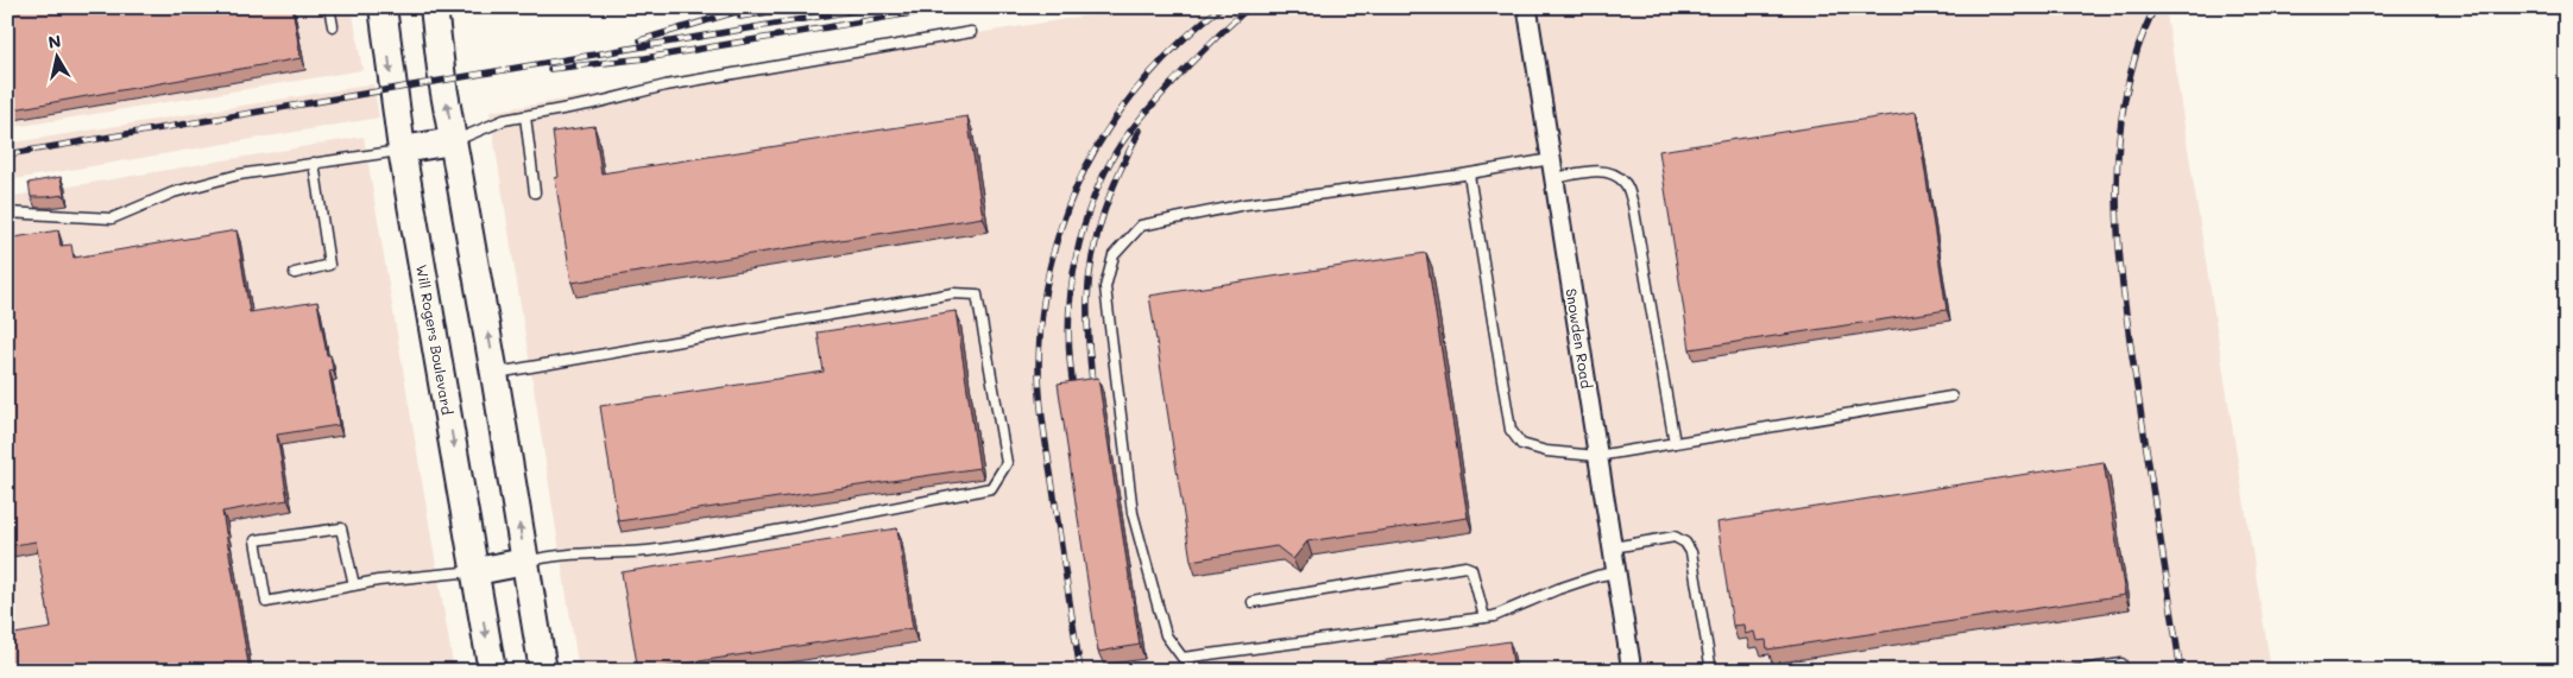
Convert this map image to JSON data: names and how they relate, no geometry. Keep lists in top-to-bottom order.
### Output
{
  "streets": {
    "main road": ["Will Rogers Boulevard"],
    "street": ["Snowden Road"]
  },
  "north": "top"
}
